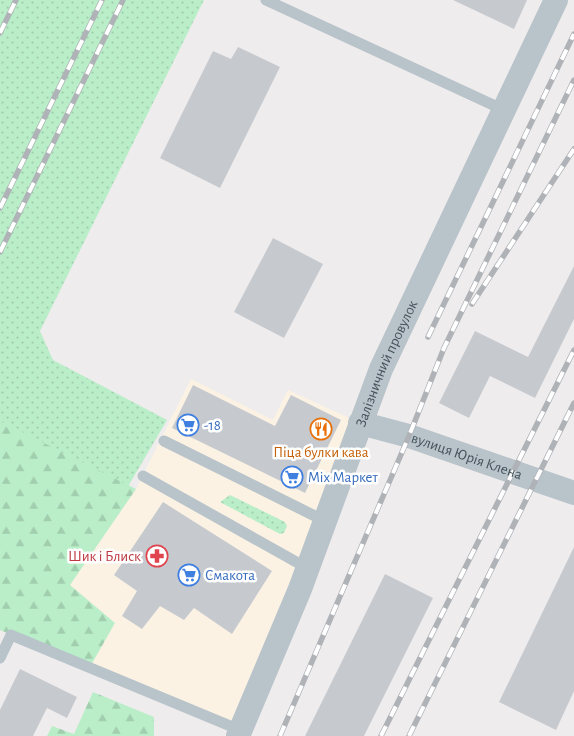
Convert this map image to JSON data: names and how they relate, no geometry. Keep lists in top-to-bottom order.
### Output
{
  "streets": {
    "street": ["Залізничний провулок", "вулиця Юрія Клена"]
  },
  "crossings": [
    ["Залізничний провулок", "вулиця Юрія Клена"]
  ],
  "places": {
    "supermarket": ["-18", "Mix Маркет", "Смакота"],
    "restaurant": ["Піца булки кава"],
    "pharmacy": ["Шик і Блиск"]
  }
}
